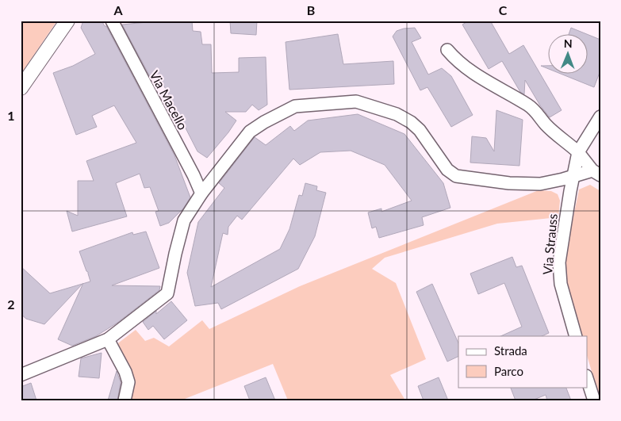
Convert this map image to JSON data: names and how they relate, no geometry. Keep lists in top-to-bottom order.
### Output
{
  "streets": {
    "street": ["Via Macello", "Via Strauss"]
  },
  "legend": ["Strada", "Parco"],
  "north": "top",
  "grid": {
    "columns": ["A", "B", "C"],
    "rows": ["1", "2"]
  }
}
